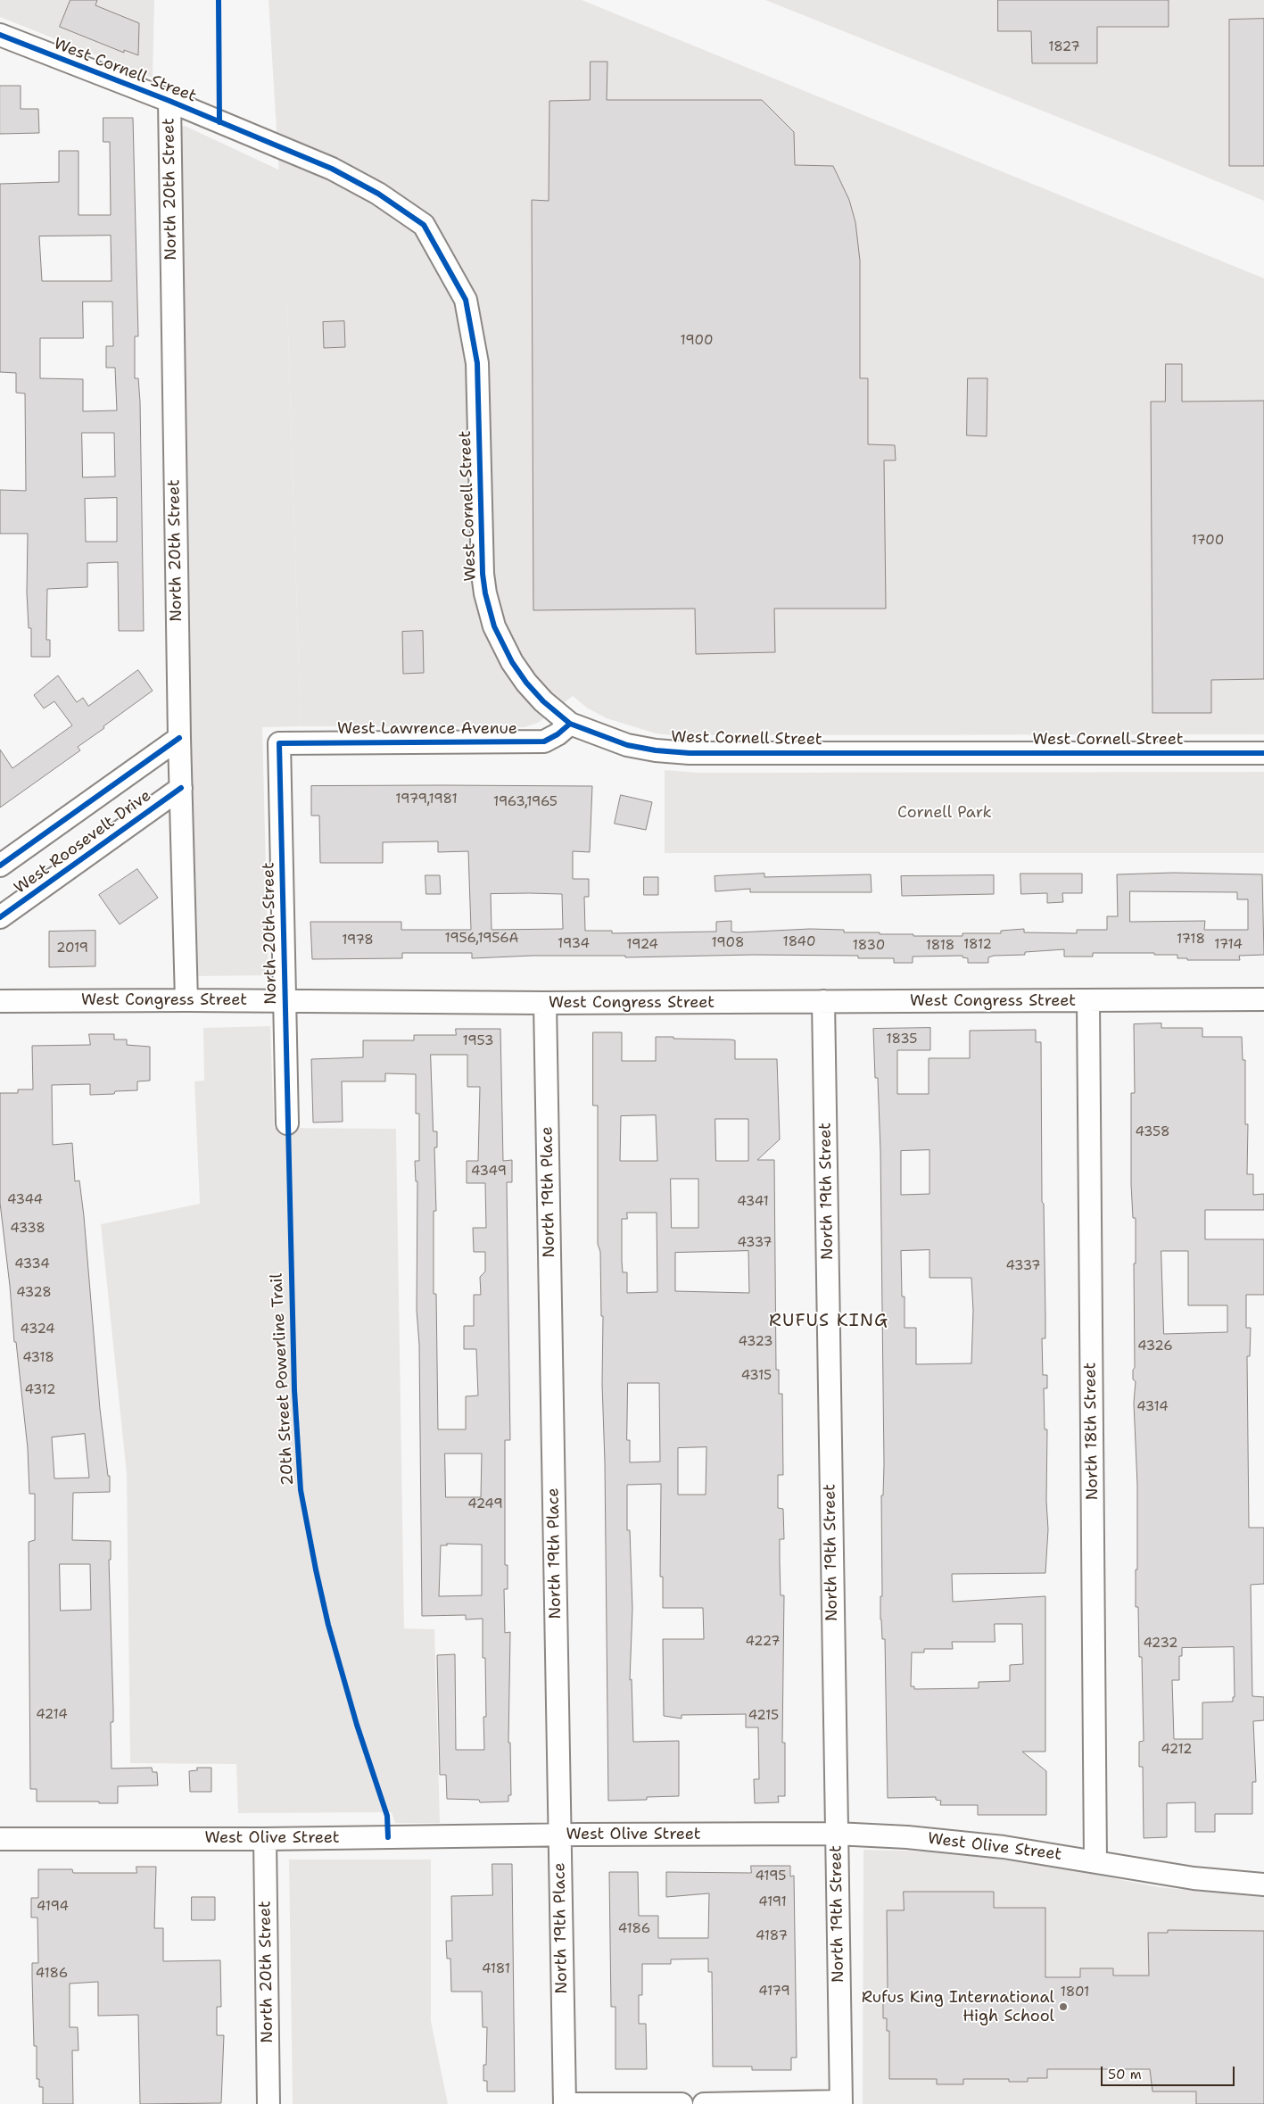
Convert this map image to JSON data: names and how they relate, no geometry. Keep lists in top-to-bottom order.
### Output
{
  "streets": {
    "street": [
      "West Cornell Street",
      "North 20th Street",
      "West Lawrence Avenue",
      "West Roosevelt Drive",
      "West Congress Street",
      "North 19th Street",
      "North 19th Place",
      "North 18th Street",
      "West Olive Street"
    ],
    "cycle path": ["20th Street Powerline Trail"]
  },
  "crossings": [
    ["West Cornell Street", "North 20th Street"],
    ["West Cornell Street", "West Lawrence Avenue"],
    ["North 20th Street", "West Lawrence Avenue"],
    ["North 20th Street", "West Roosevelt Drive"],
    ["North 20th Street", "West Congress Street"],
    ["North 20th Street", "West Olive Street"],
    ["West Congress Street", "North 19th Street"],
    ["West Congress Street", "North 19th Place"],
    ["West Congress Street", "North 18th Street"],
    ["North 19th Street", "West Olive Street"],
    ["North 19th Place", "West Olive Street"],
    ["North 18th Street", "West Olive Street"]
  ],
  "districts": ["RUFUS KING"],
  "parks": ["Cornell Park"],
  "places": ["Rufus King International High School"],
  "house_numbers": [
    "1827",
    "1900",
    "1700",
    "1979,1981",
    "1963,1965",
    "1956,1956A",
    "1718",
    "1978",
    "1840",
    "1908",
    "1934",
    "1924",
    "1812",
    "1714",
    "1830",
    "1818",
    "2019",
    "1835",
    "1953",
    "4358",
    "4349",
    "4344",
    "4341",
    "4338",
    "4337",
    "4334",
    "4337",
    "4328",
    "4324",
    "4323",
    "4326",
    "4318",
    "4315",
    "4312",
    "4314",
    "4249",
    "4227",
    "4232",
    "4214",
    "4215",
    "4212",
    "4195",
    "4191",
    "4194",
    "4186",
    "4187",
    "4181",
    "4186",
    "4179",
    "1801"
  ],
  "scale_bar": "50 m"
}
